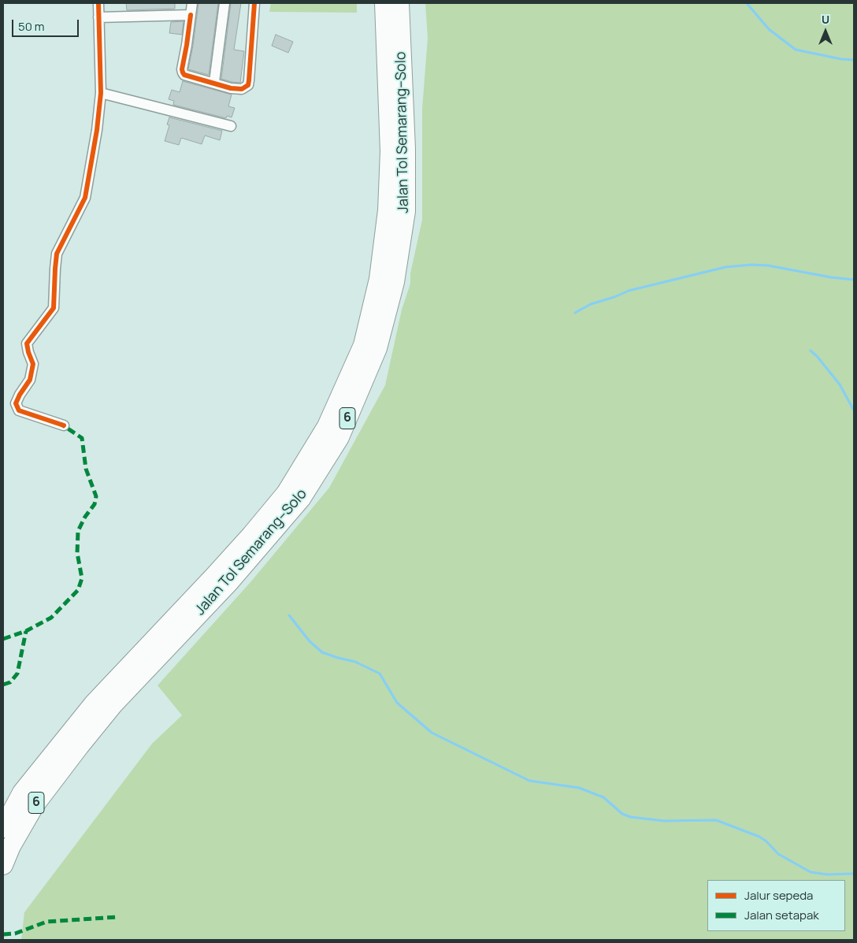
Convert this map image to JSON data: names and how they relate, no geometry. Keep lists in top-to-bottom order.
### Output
{
  "streets": {
    "highway": ["Jalan Tol Semarang–Solo", "6"]
  },
  "legend": ["Jalur sepeda", "Jalan setapak"],
  "scale_bar": "50 m",
  "north": "top"
}
